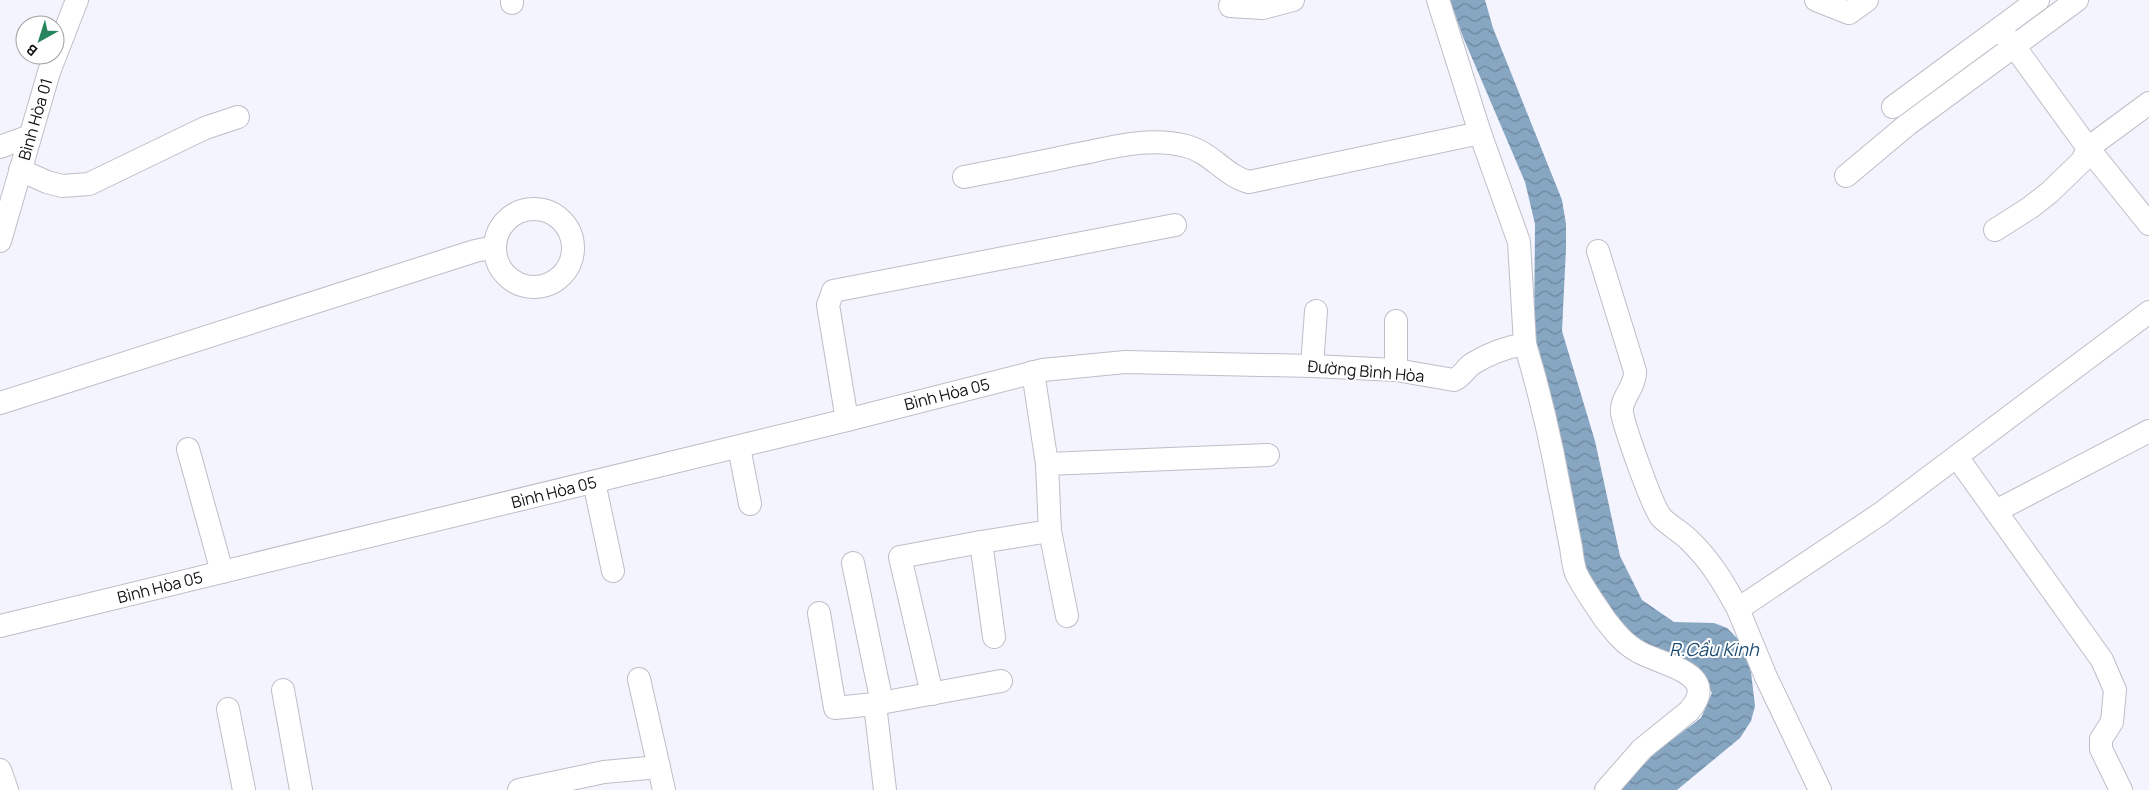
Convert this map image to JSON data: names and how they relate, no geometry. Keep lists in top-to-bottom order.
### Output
{
  "streets": {
    "street": ["Bình Hòa 01", "Đường Bình Hòa", "Bình Hòa 05"]
  },
  "crossings": [
    ["Đường Bình Hòa", "Bình Hòa 05"]
  ],
  "water": ["R.Cầu Kinh"],
  "north": "bottom left"
}
